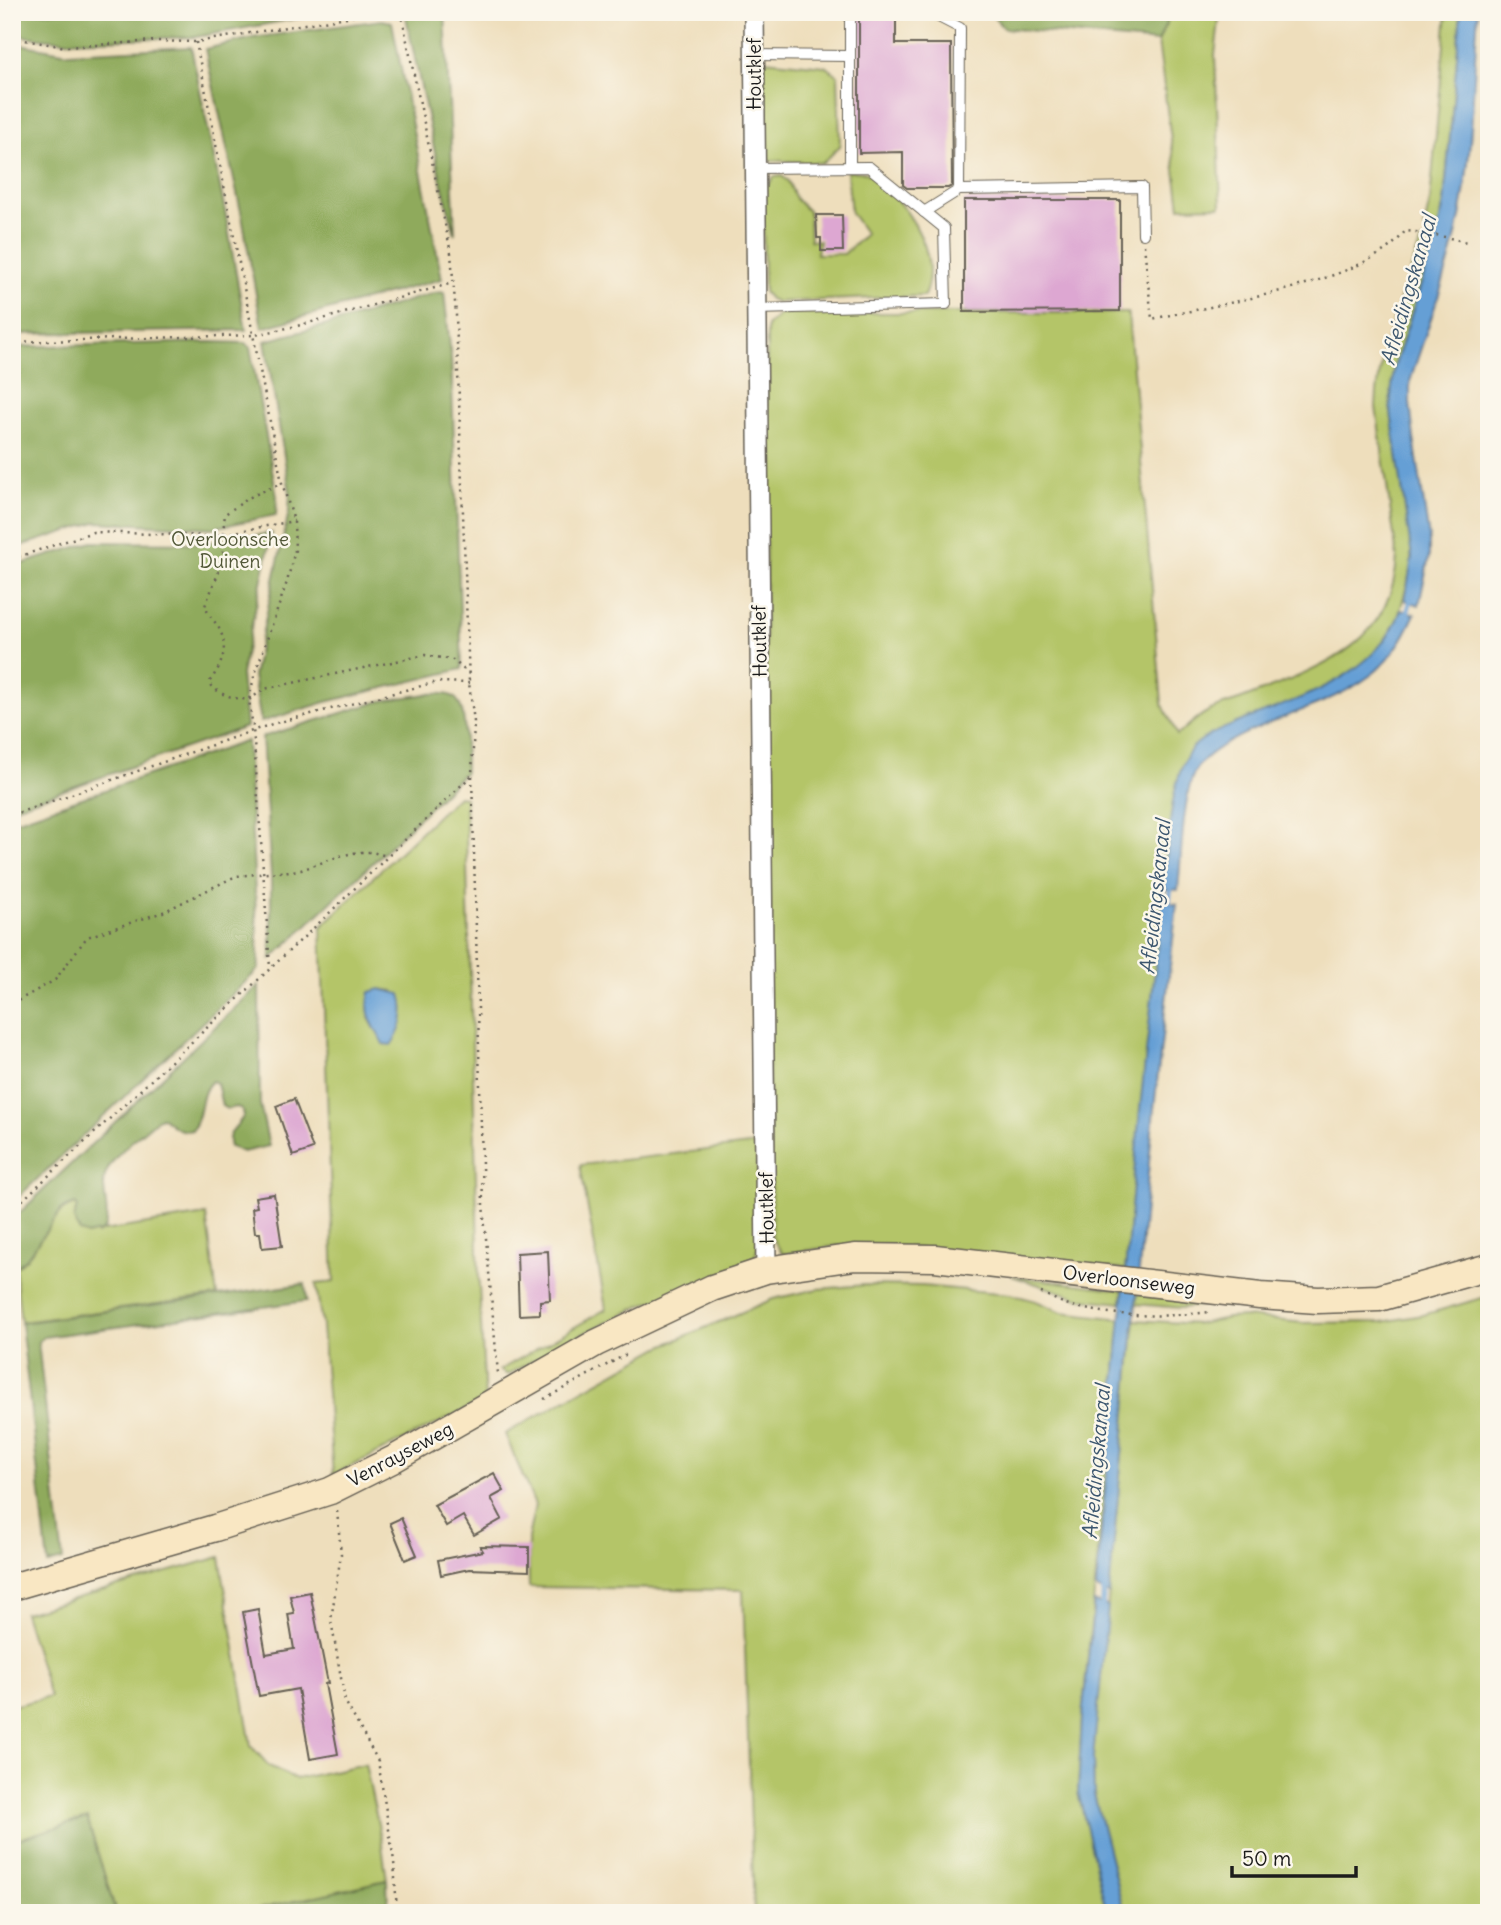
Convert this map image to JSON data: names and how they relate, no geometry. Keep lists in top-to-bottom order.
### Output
{
  "streets": {
    "street": ["Houtklef", "Overloonseweg", "Venrayseweg"]
  },
  "crossings": [
    ["Houtklef", "Overloonseweg"],
    ["Houtklef", "Venrayseweg"],
    ["Overloonseweg", "Venrayseweg"]
  ],
  "water": ["Afleidingskanaal"],
  "parks": ["Overloonsche Duinen"],
  "scale_bar": "50 m"
}
